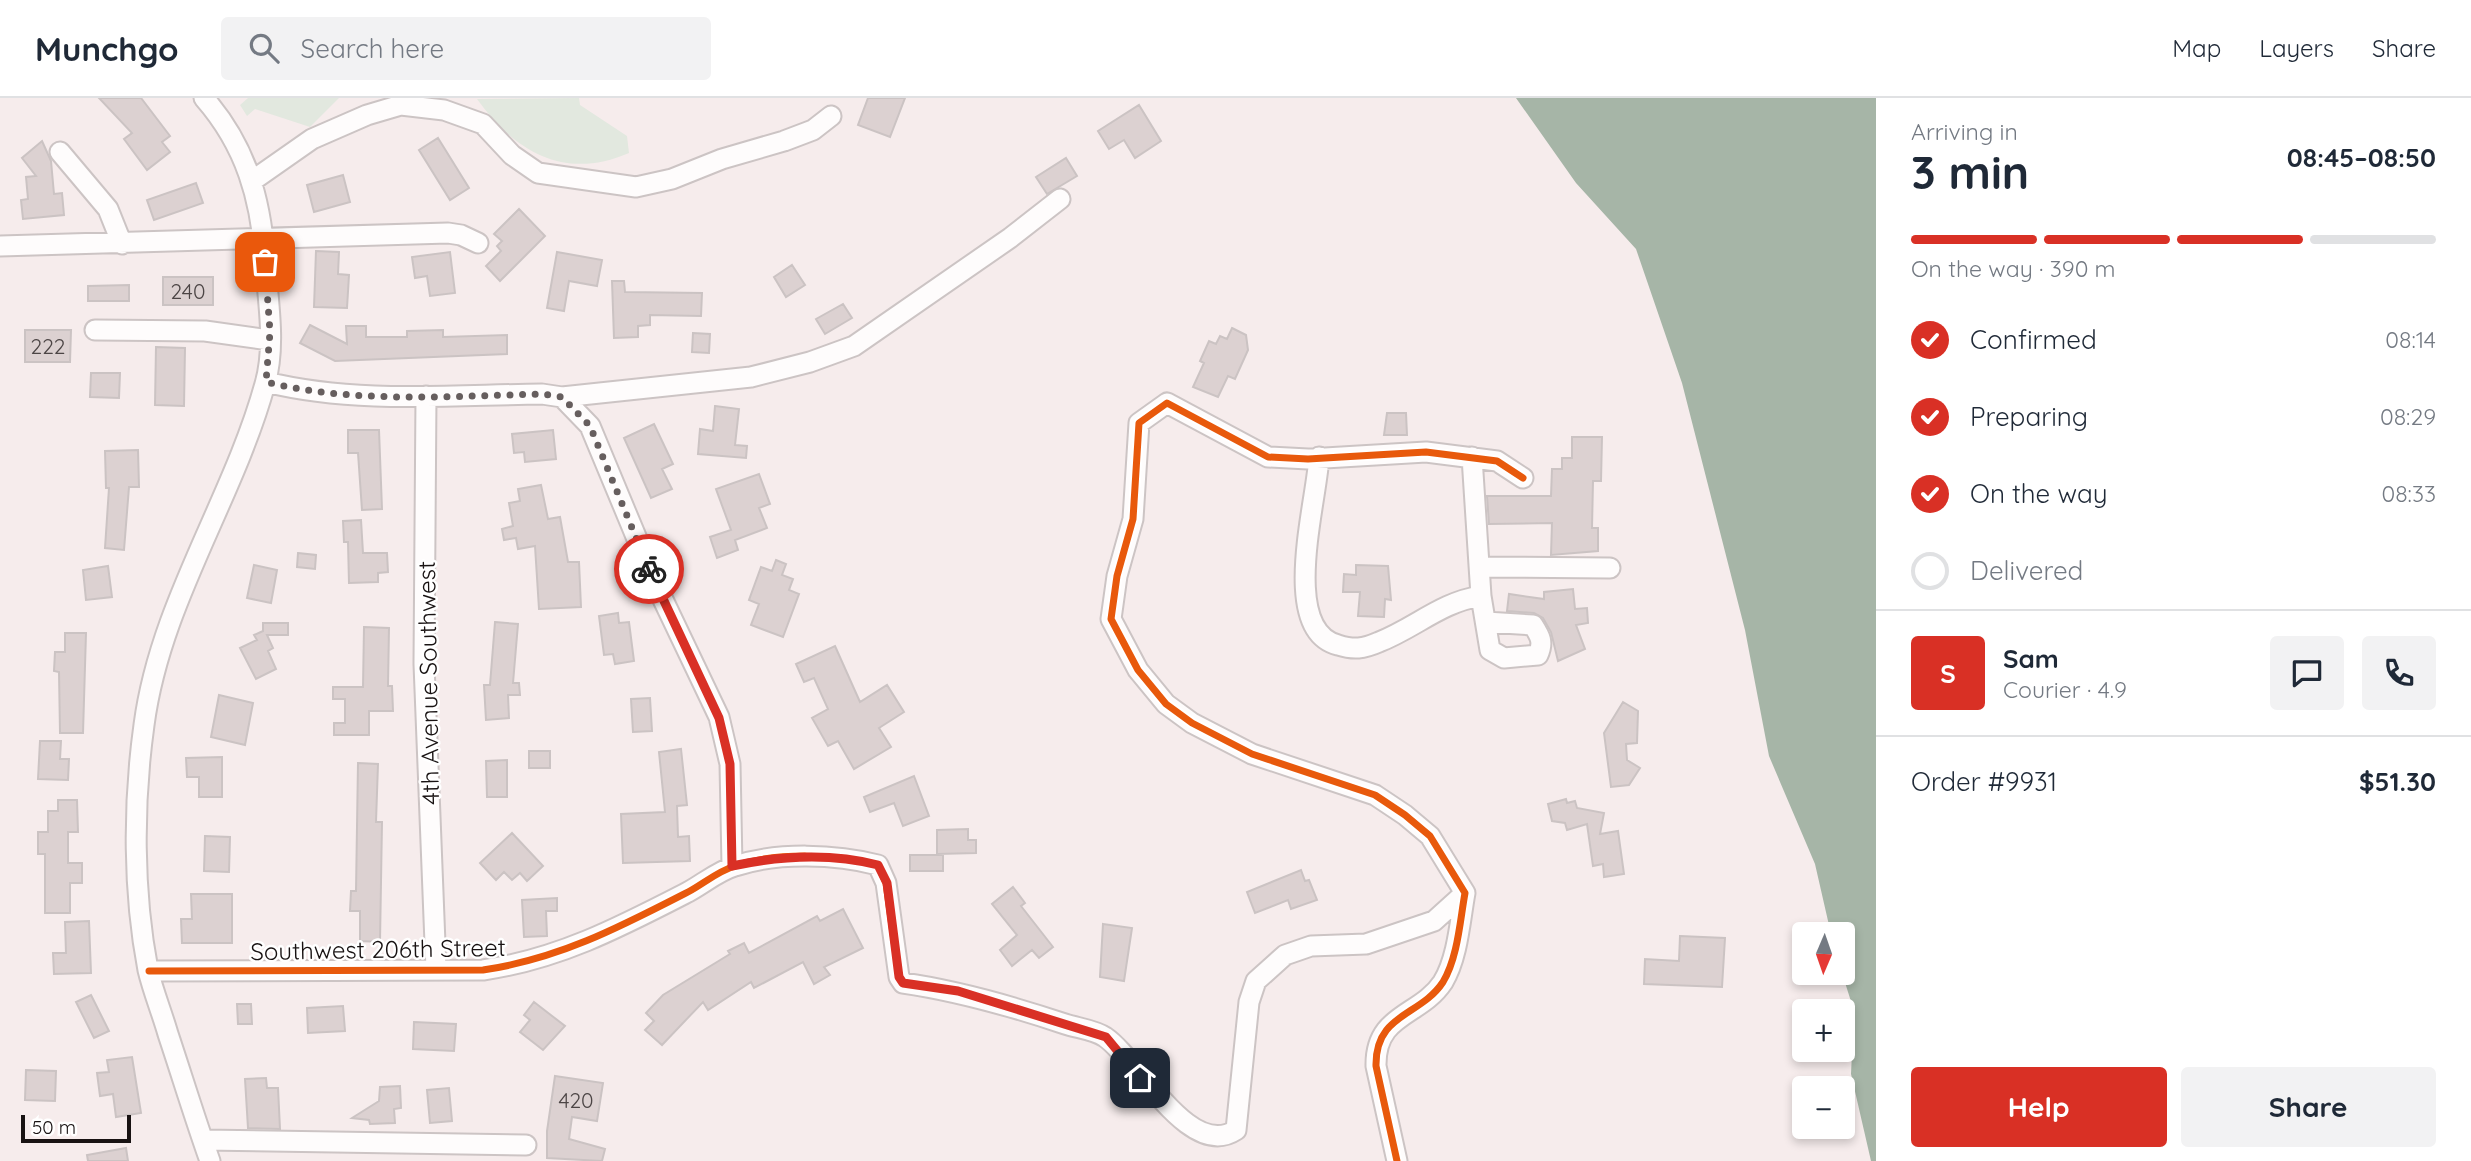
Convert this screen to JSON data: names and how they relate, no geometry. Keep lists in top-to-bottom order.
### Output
{
  "streets": {
    "street": ["4th Avenue Southwest", "Southwest 206th Street"]
  },
  "crossings": [
    ["4th Avenue Southwest", "Southwest 206th Street"]
  ],
  "house_numbers": ["240", "222", "420"],
  "scale_bar": "50 m",
  "north": "bottom",
  "page": {
    "header": "Munchgo",
    "search": "Search here",
    "nav": ["Map", "Layers", "Share"],
    "heading": ["3 min", "Arriving in", "08:45–08:50"],
    "panel": [
      "Sam",
      "Courier · 4.9",
      "Order #9931",
      "$51.30"
    ],
    "bar": "On the way · 390 m",
    "list": [
      ["Confirmed", "08:14"],
      ["Preparing", "08:29"],
      ["On the way", "08:33"],
      "Delivered"
    ],
    "round": "S",
    "map_buttons": ["+", "−"],
    "buttons": ["Help", "Share"],
    "scale": "50 m"
  }
}
